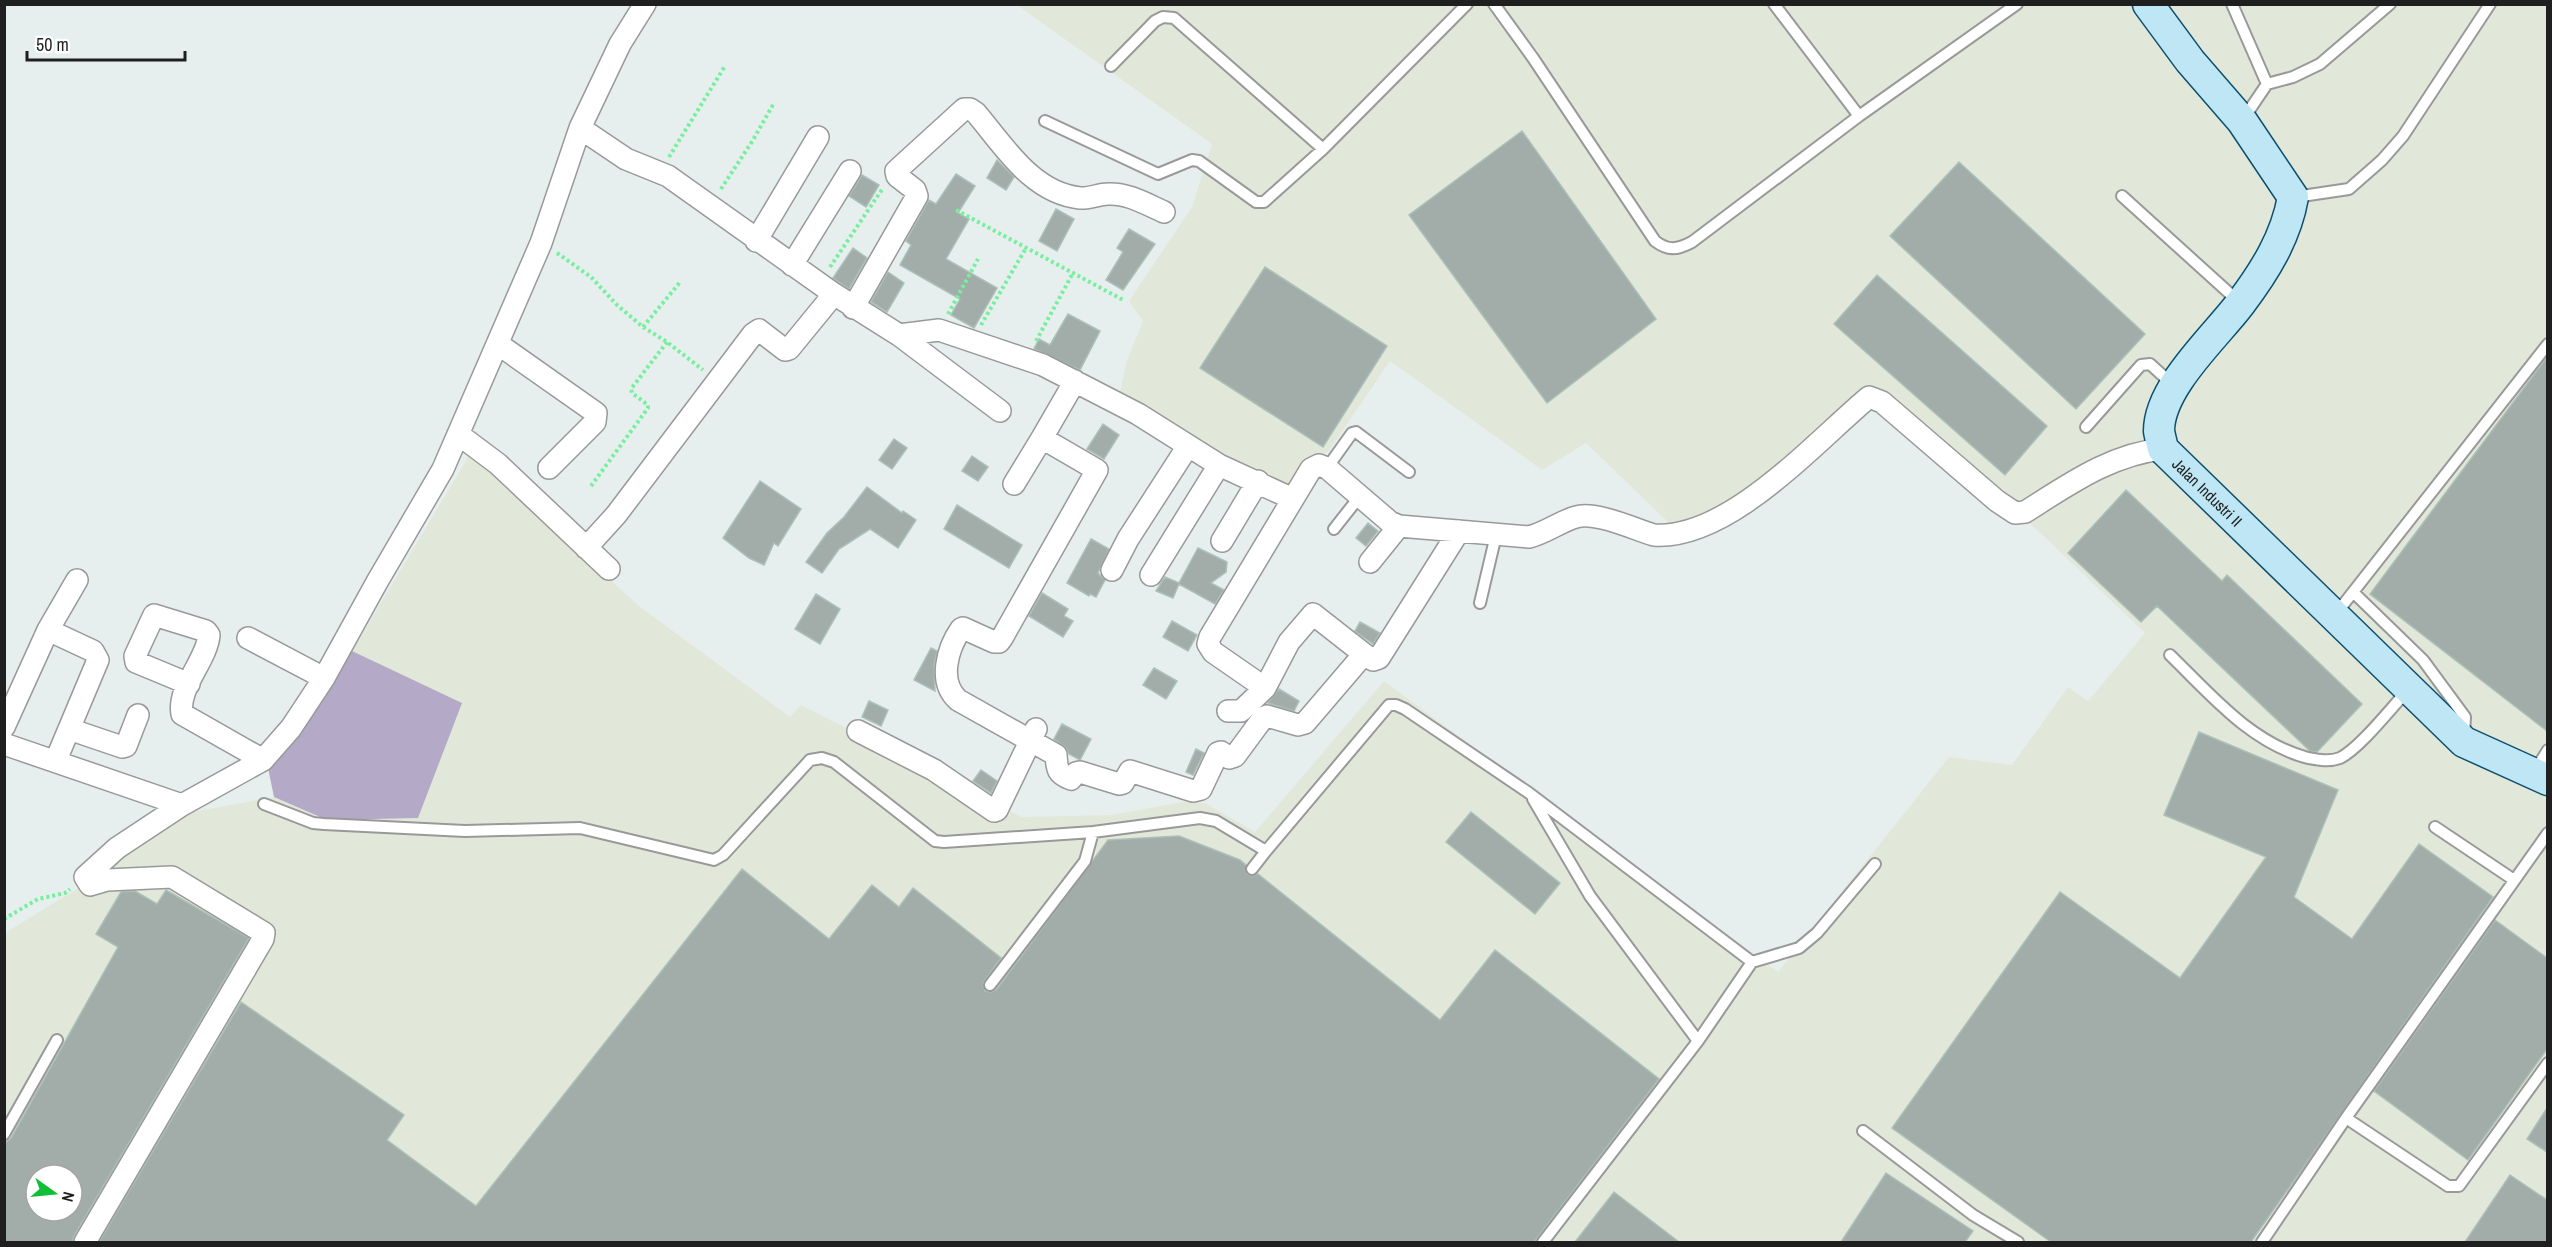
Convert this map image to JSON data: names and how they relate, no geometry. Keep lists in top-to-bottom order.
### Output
{
  "streets": {
    "main road": ["Jalan Industri II"]
  },
  "scale_bar": "50 m",
  "north": "right"
}
